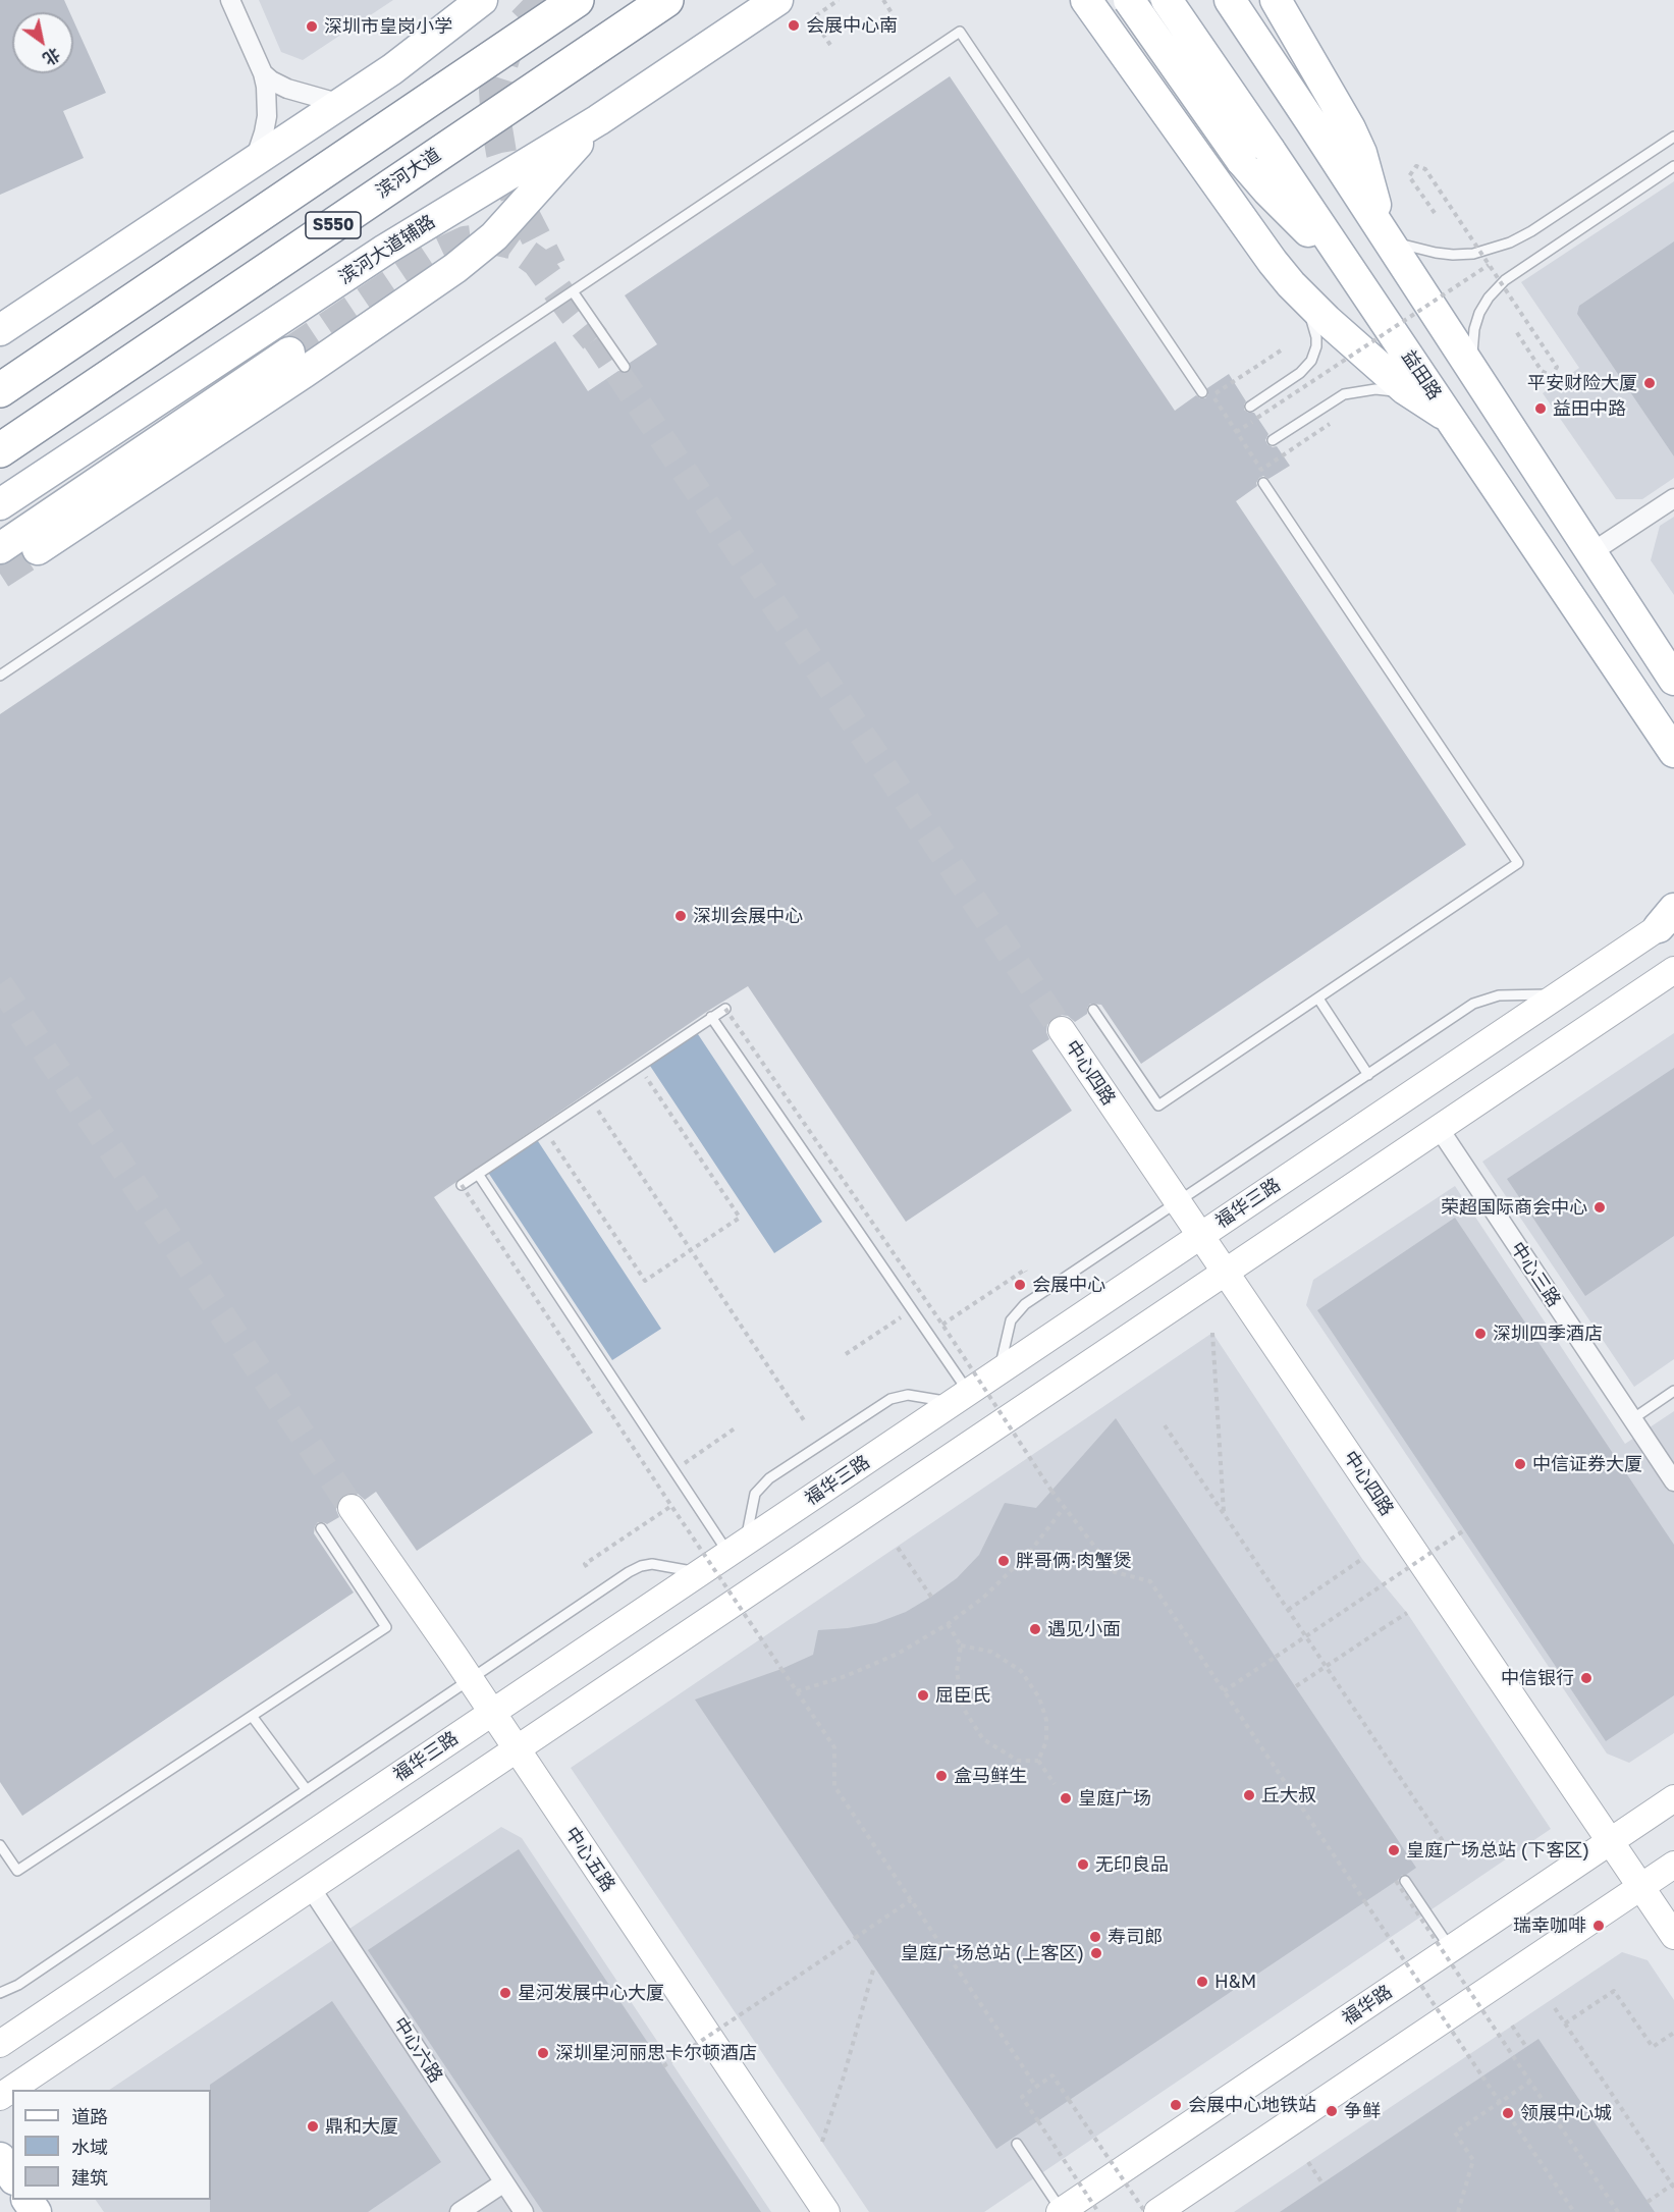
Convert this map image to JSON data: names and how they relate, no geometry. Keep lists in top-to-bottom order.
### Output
{
  "streets": {
    "highway": ["滨河大道", "S550"],
    "main road": ["滨河大道辅路", "益田路"],
    "street": [
      "中心四路",
      "福华三路",
      "中心三路",
      "中心五路",
      "福华路",
      "中心六路"
    ]
  },
  "crossings": [
    ["中心四路", "福华三路"],
    ["中心四路", "福华路"],
    ["福华三路", "中心五路"]
  ],
  "places": [
    "会展中心南",
    "深圳市皇岗小学",
    "平安财险大厦",
    "益田中路",
    "深圳会展中心",
    "荣超国际商会中心",
    "会展中心",
    "深圳四季酒店",
    "中信证券大厦",
    "胖哥俩·肉蟹煲",
    "遇见小面",
    "中信银行",
    "屈臣氏",
    "盒马鲜生",
    "丘大叔",
    "皇庭广场",
    "皇庭广场总站 (下客区)",
    "无印良品",
    "瑞幸咖啡",
    "寿司郎",
    "皇庭广场总站 (上客区)",
    "H&M",
    "星河发展中心大厦",
    "深圳星河丽思卡尔顿酒店",
    "会展中心地铁站",
    "争鲜",
    "领展中心城",
    "鼎和大厦"
  ],
  "legend": ["道路", "水域", "建筑"],
  "north": "bottom right"
}
